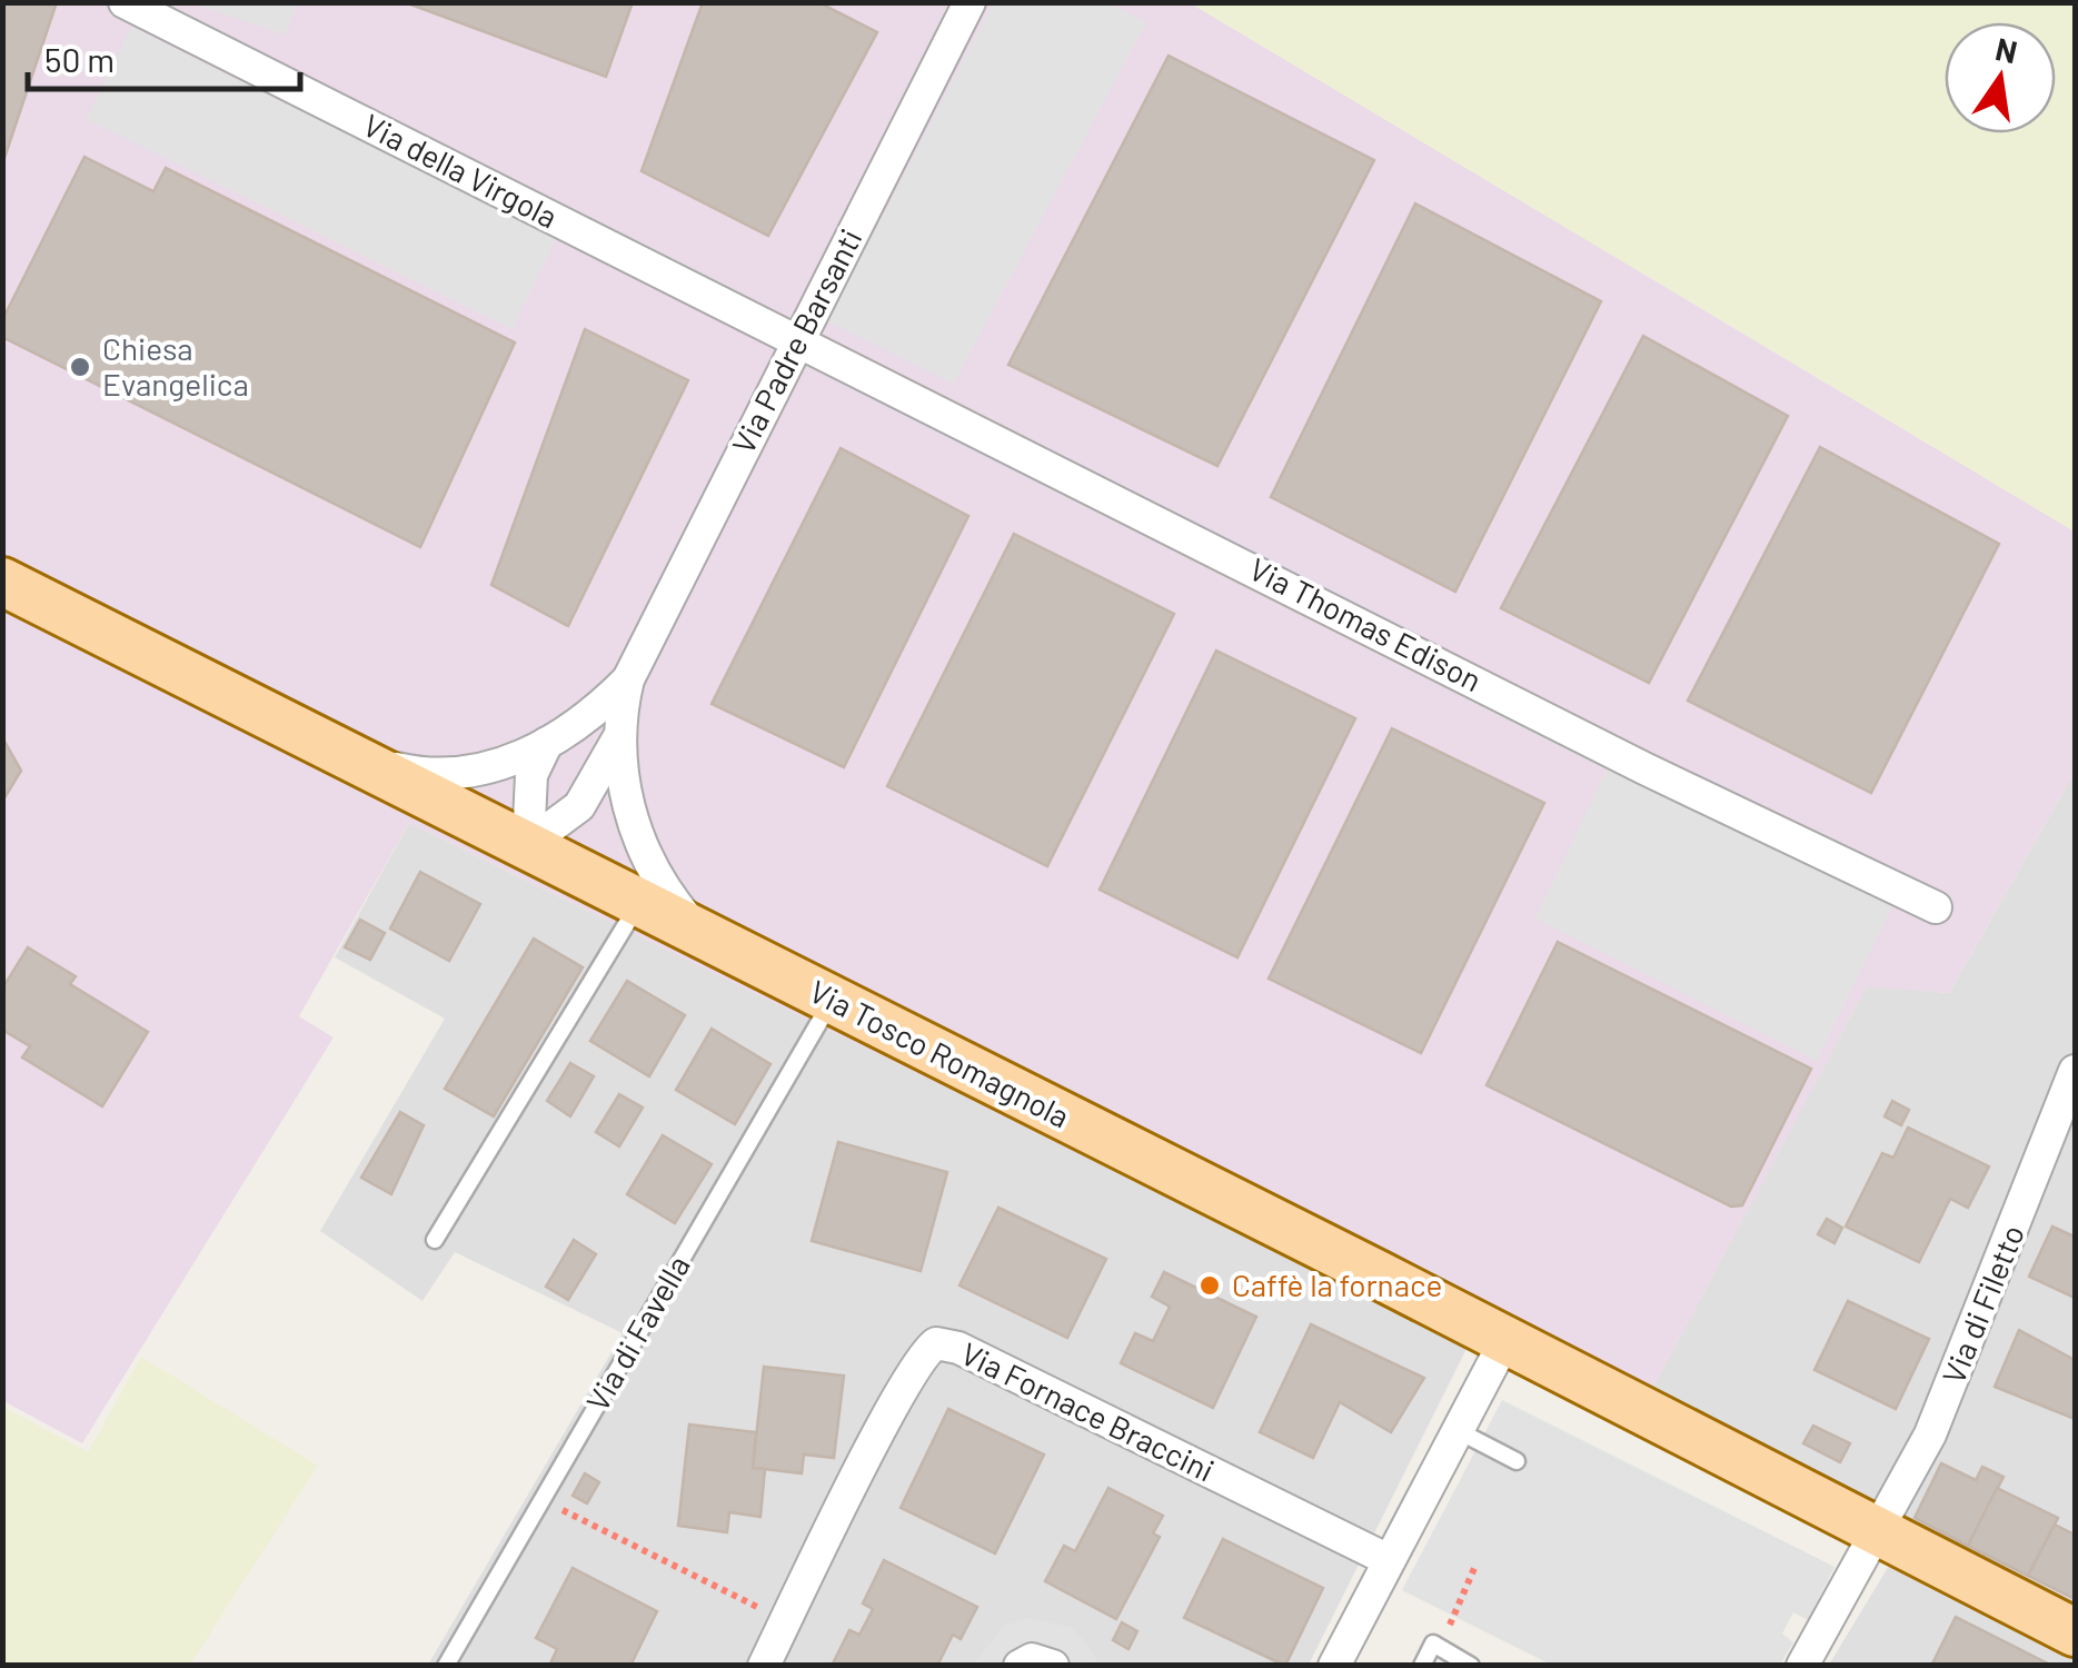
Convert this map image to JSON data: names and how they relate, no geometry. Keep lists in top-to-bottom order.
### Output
{
  "streets": {
    "main road": ["Via Tosco Romagnola"],
    "street": [
      "Via della Virgola",
      "Via Padre Barsanti",
      "Via Thomas Edison",
      "Via di Filetto",
      "Via Fornace Braccini"
    ],
    "lane": ["Via di Favella"]
  },
  "crossings": [
    ["Via della Virgola", "Via Padre Barsanti"],
    ["Via della Virgola", "Via Thomas Edison"],
    ["Via Padre Barsanti", "Via Thomas Edison"],
    ["Via Padre Barsanti", "Via Tosco Romagnola"],
    ["Via Tosco Romagnola", "Via di Filetto"],
    ["Via Tosco Romagnola", "Via di Favella"]
  ],
  "places": ["Chiesa Evangelica", "Caffè la fornace"],
  "scale_bar": "50 m",
  "north": "top"
}
